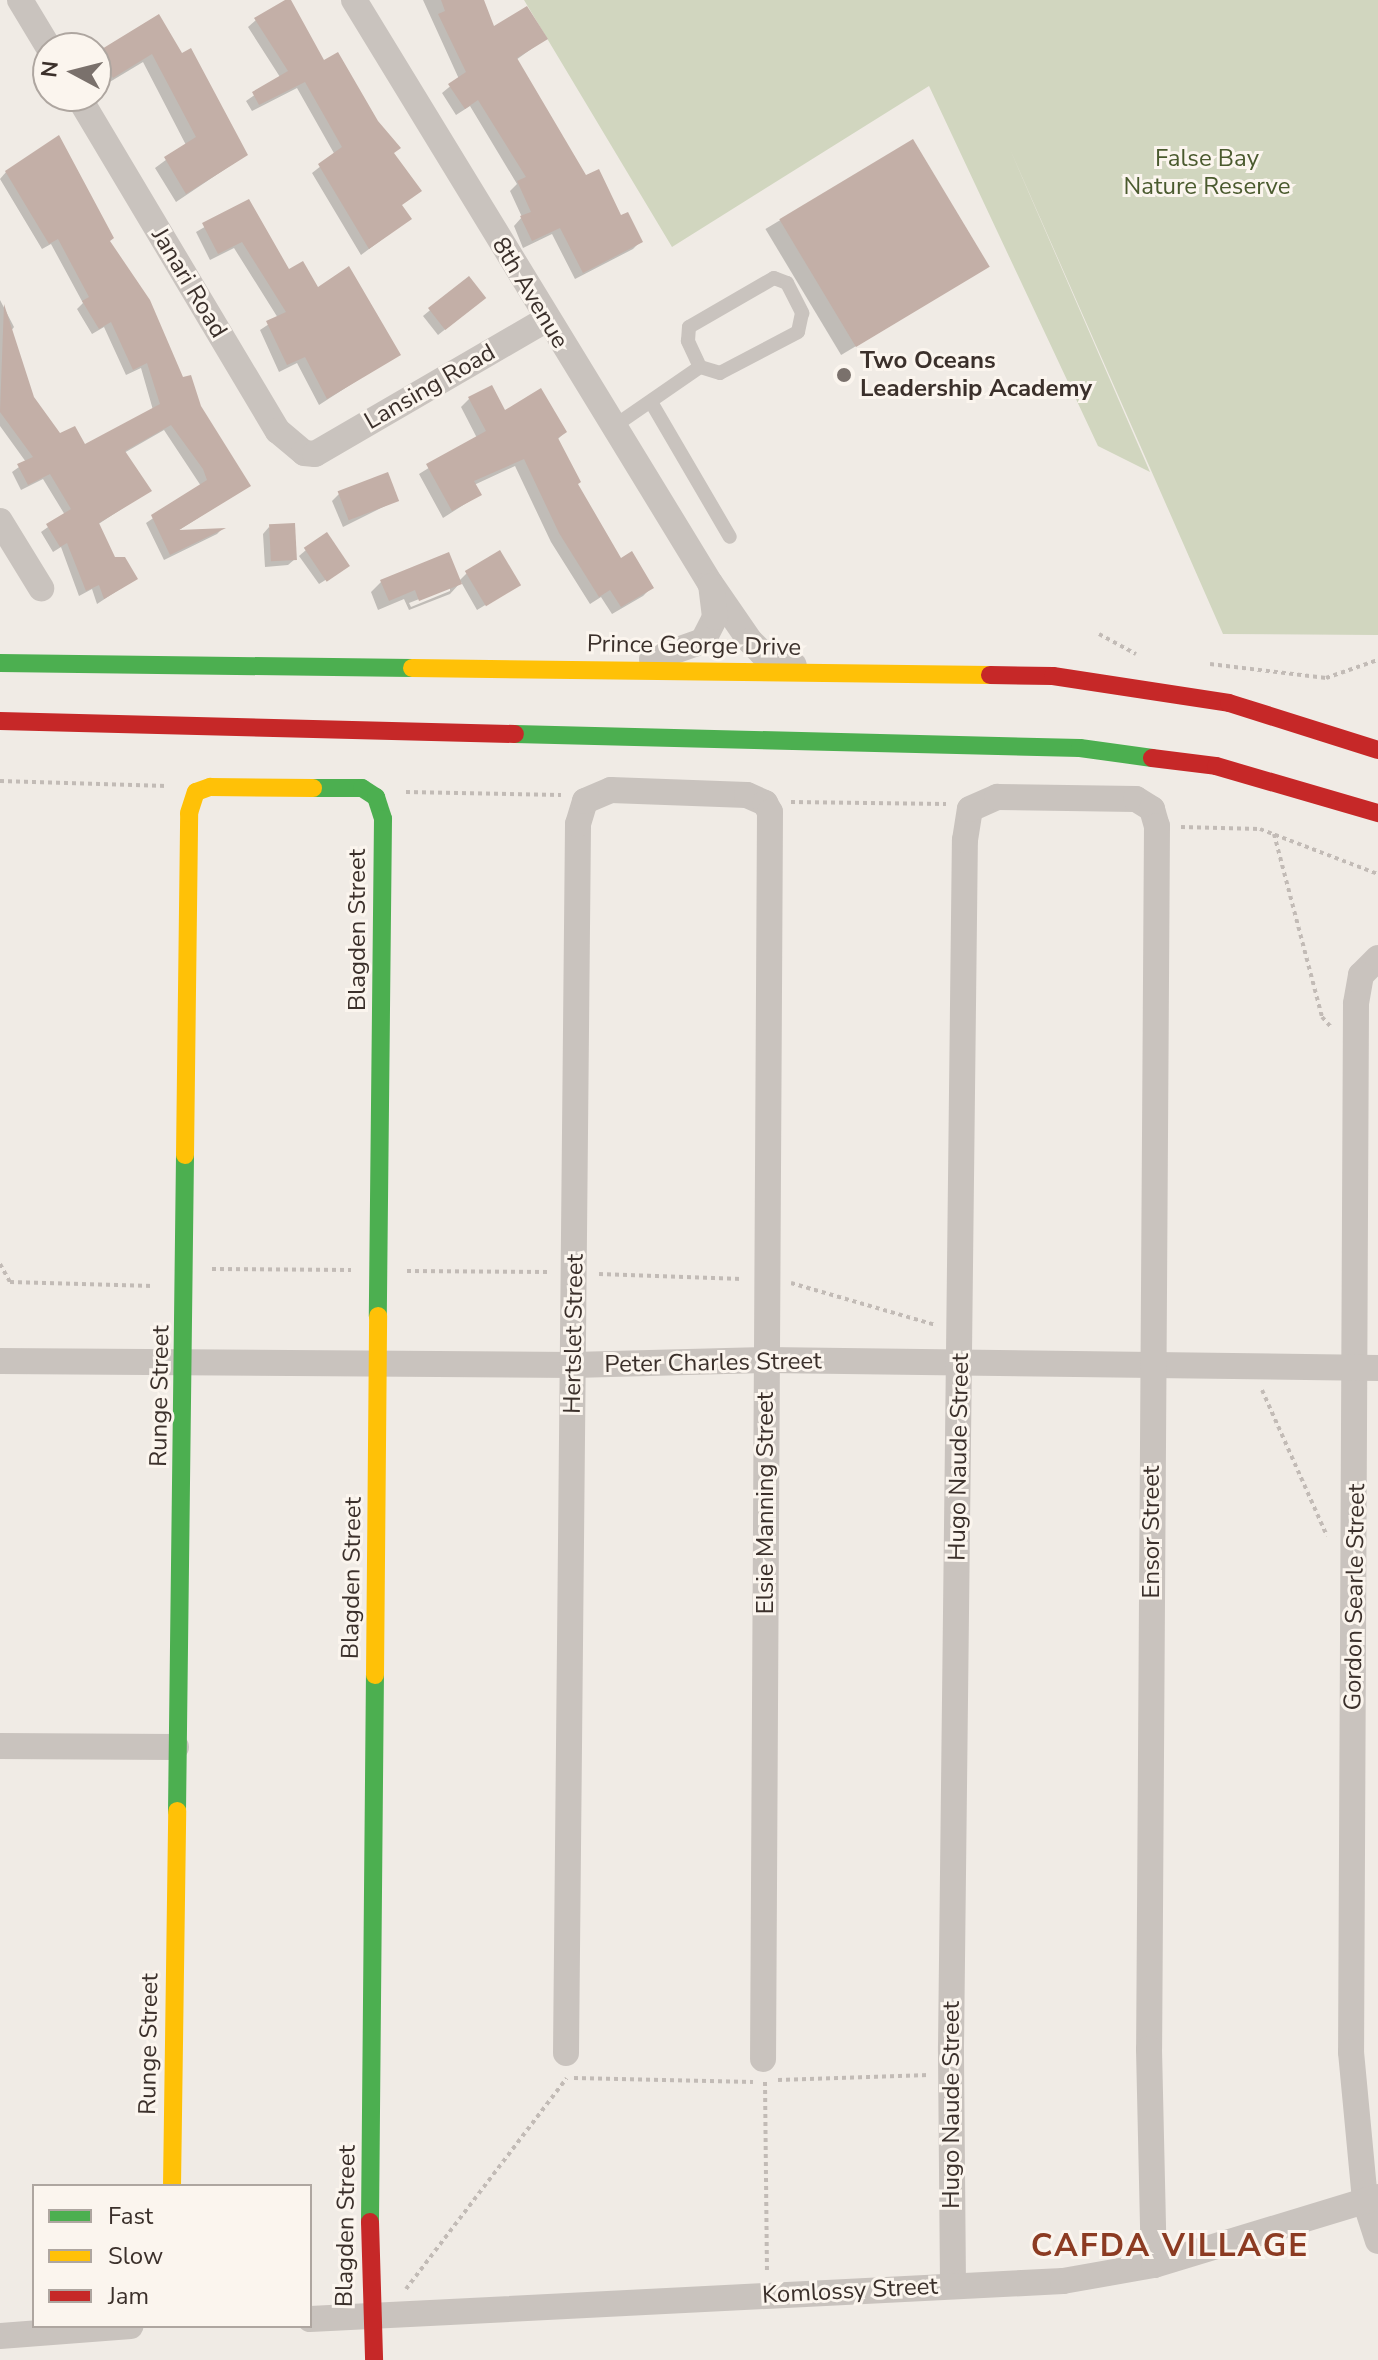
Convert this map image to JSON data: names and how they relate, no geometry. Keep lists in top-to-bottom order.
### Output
{
  "streets": {
    "street": [
      "Janari Road",
      "8th Avenue",
      "Lansing Road",
      "Prince George Drive",
      "Blagden Street",
      "Hertslet Street",
      "Peter Charles Street",
      "Runge Street",
      "Hugo Naude Street",
      "Elsie Manning Street",
      "Ensor Street",
      "Gordon Searle Street",
      "Komlossy Street"
    ]
  },
  "crossings": [
    ["Janari Road", "Lansing Road"],
    ["8th Avenue", "Lansing Road"],
    ["8th Avenue", "Prince George Drive"],
    ["Blagden Street", "Peter Charles Street"],
    ["Blagden Street", "Runge Street"],
    ["Blagden Street", "Komlossy Street"],
    ["Hertslet Street", "Peter Charles Street"],
    ["Hertslet Street", "Elsie Manning Street"],
    ["Peter Charles Street", "Runge Street"],
    ["Peter Charles Street", "Hugo Naude Street"],
    ["Peter Charles Street", "Elsie Manning Street"],
    ["Peter Charles Street", "Ensor Street"],
    ["Peter Charles Street", "Gordon Searle Street"],
    ["Hugo Naude Street", "Ensor Street"],
    ["Hugo Naude Street", "Komlossy Street"],
    ["Ensor Street", "Komlossy Street"],
    ["Gordon Searle Street", "Komlossy Street"]
  ],
  "districts": ["CAFDA VILLAGE"],
  "parks": ["False Bay Nature Reserve"],
  "places": ["Two Oceans Leadership Academy"],
  "legend": ["Fast", "Slow", "Jam"],
  "north": "left"
}
